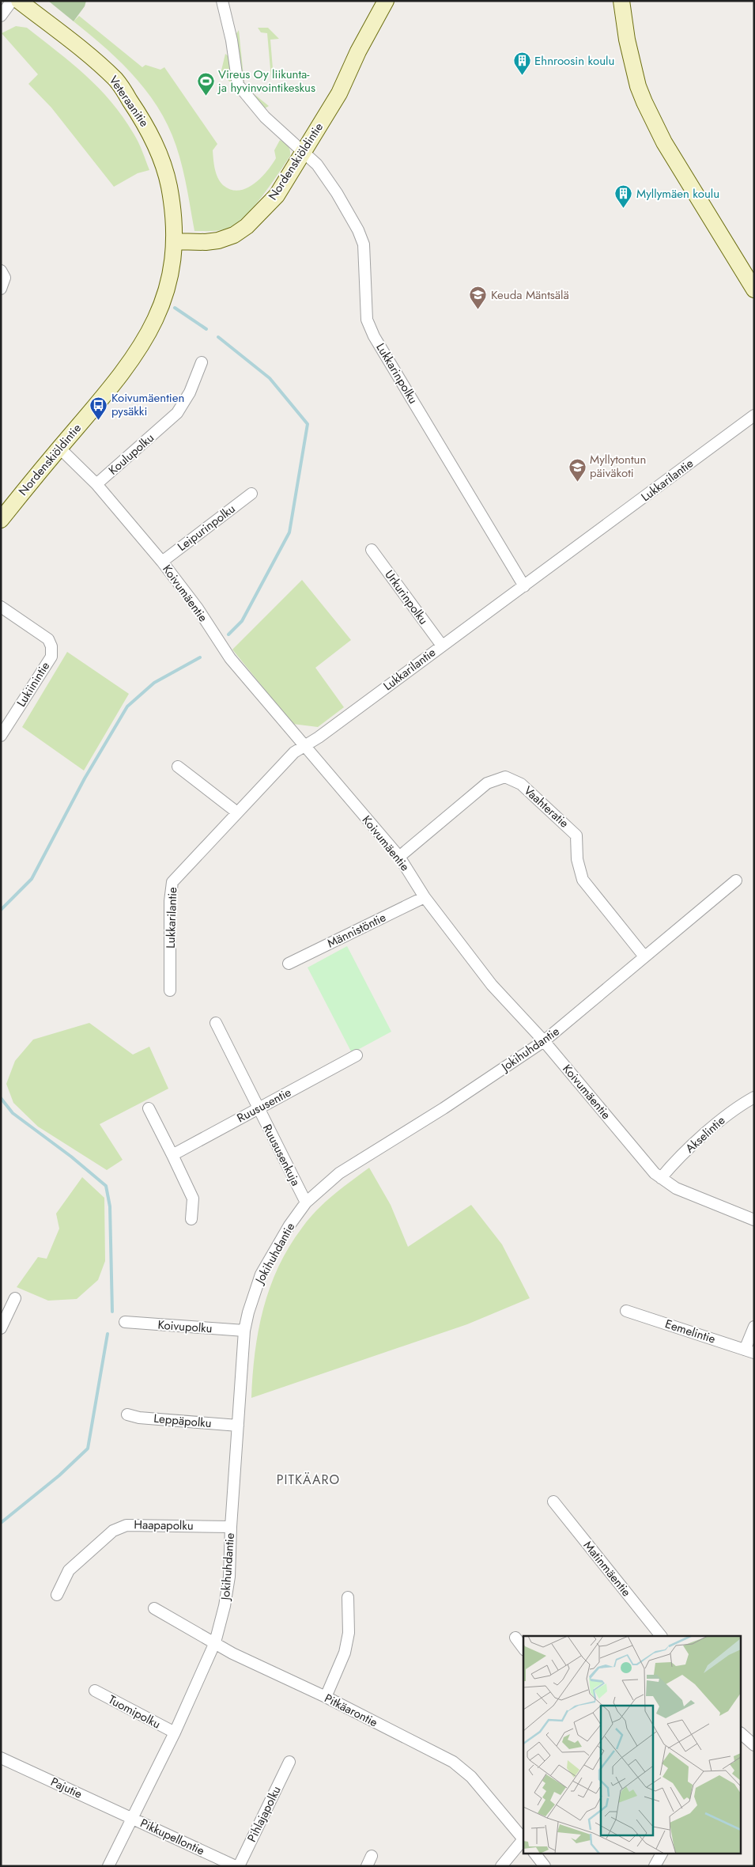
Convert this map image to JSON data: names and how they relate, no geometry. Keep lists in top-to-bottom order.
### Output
{
  "streets": {
    "main road": ["Veteraanitie", "Nordenskiöldintie"],
    "street": [
      "Lukkarinpolku",
      "Koulupolku",
      "Lukkarilantie",
      "Leipurinpolku",
      "Koivumäentie",
      "Urkurinpolku",
      "Lukiinintie",
      "Vaahteratie",
      "Männistöntie",
      "Jokihuhdantie",
      "Ruususentie",
      "Akselintie",
      "Ruususenkuja",
      "Koivupolku",
      "Eemelintie",
      "Leppäpolku",
      "Haapapolku",
      "Matinmäentie",
      "Pitkäarontie",
      "Tuomipolku",
      "Pajutie",
      "Pihlajapolku",
      "Pikkupellontie"
    ]
  },
  "crossings": [
    ["Veteraanitie", "Nordenskiöldintie"],
    ["Nordenskiöldintie", "Lukkarinpolku"],
    ["Nordenskiöldintie", "Koivumäentie"],
    ["Lukkarinpolku", "Lukkarilantie"],
    ["Koulupolku", "Koivumäentie"],
    ["Lukkarilantie", "Koivumäentie"],
    ["Lukkarilantie", "Urkurinpolku"],
    ["Leipurinpolku", "Koivumäentie"],
    ["Koivumäentie", "Vaahteratie"],
    ["Koivumäentie", "Männistöntie"],
    ["Koivumäentie", "Jokihuhdantie"],
    ["Koivumäentie", "Akselintie"],
    ["Vaahteratie", "Jokihuhdantie"],
    ["Jokihuhdantie", "Ruususenkuja"],
    ["Jokihuhdantie", "Koivupolku"],
    ["Jokihuhdantie", "Leppäpolku"],
    ["Jokihuhdantie", "Haapapolku"],
    ["Jokihuhdantie", "Pitkäarontie"],
    ["Jokihuhdantie", "Tuomipolku"],
    ["Jokihuhdantie", "Pajutie"],
    ["Jokihuhdantie", "Pikkupellontie"],
    ["Ruususentie", "Ruususenkuja"],
    ["Pajutie", "Pikkupellontie"]
  ],
  "districts": ["PITKÄARO"],
  "places": {
    "building": ["Ehnroosin koulu", "Myllymäen koulu"],
    "sports": ["Vireus Oy liikunta- ja hyvinvointikeskus"],
    "school or university": ["Keuda Mäntsälä", "Myllytontun päiväkoti"],
    "bus stop": ["Koivumäentien pysäkki"]
  }
}
